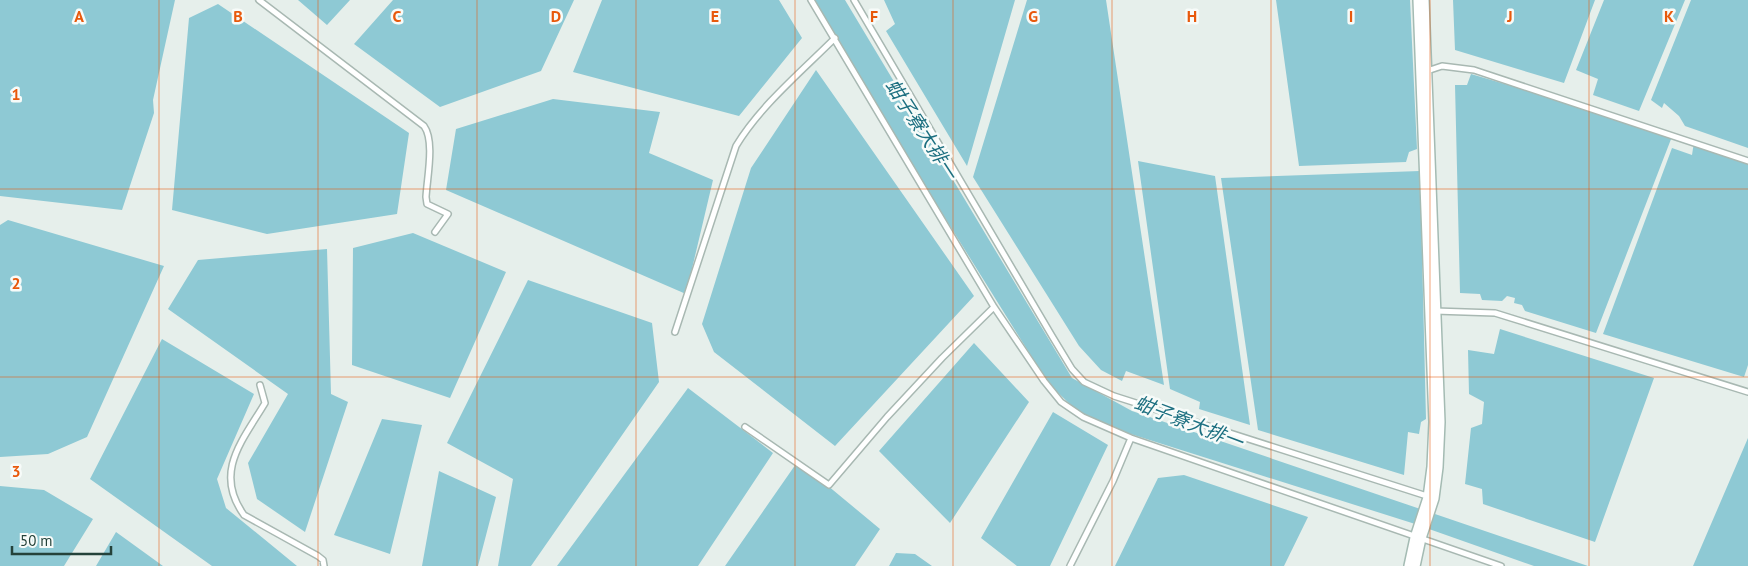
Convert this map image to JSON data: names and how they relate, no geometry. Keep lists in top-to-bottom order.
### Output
{
  "water": ["蚶子寮大排一"],
  "scale_bar": "50 m",
  "grid": {
    "columns": [
      "A",
      "B",
      "C",
      "D",
      "E",
      "F",
      "G",
      "H",
      "I",
      "J",
      "K"
    ],
    "rows": ["1", "2", "3"]
  }
}
